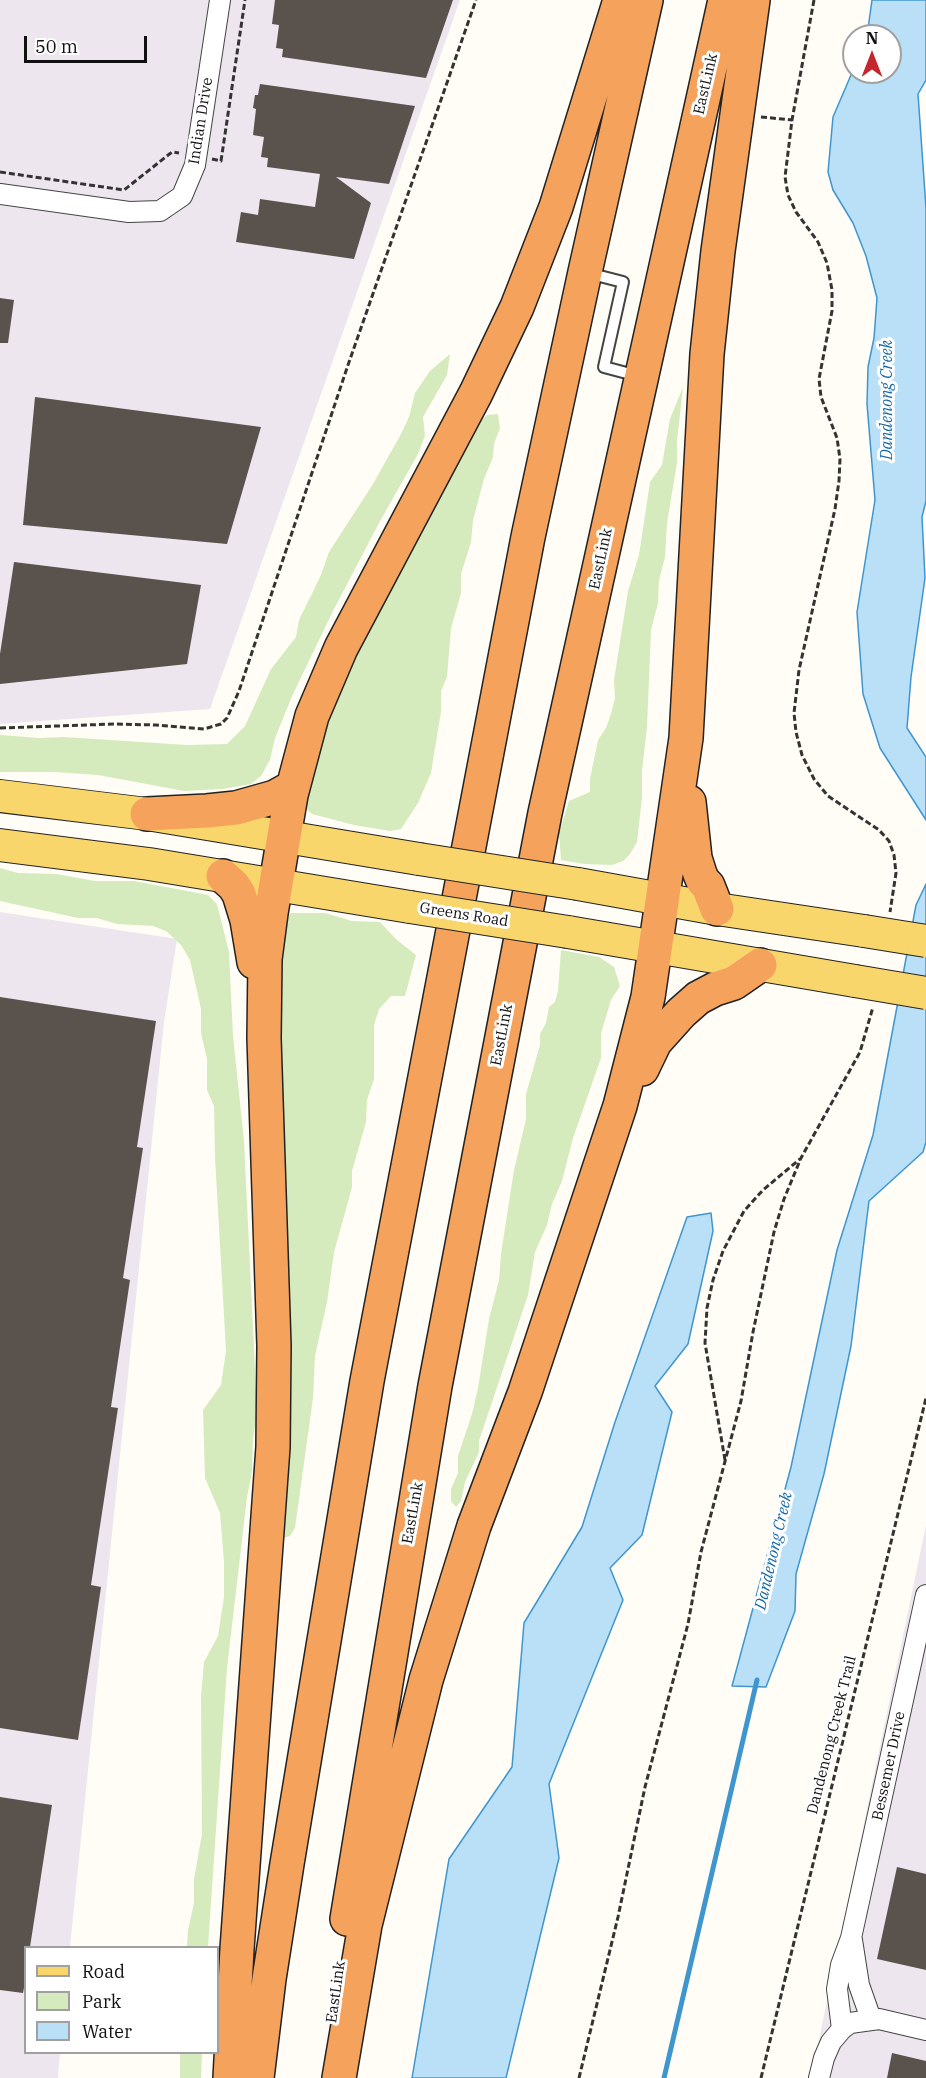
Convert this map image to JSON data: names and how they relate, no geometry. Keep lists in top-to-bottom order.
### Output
{
  "streets": {
    "highway": ["EastLink"],
    "main road": ["Greens Road"],
    "street": ["Indian Drive", "Bessemer Drive"],
    "path": ["Dandenong Creek Trail"]
  },
  "water": ["Dandenong Creek"],
  "legend": ["Road", "Park", "Water"],
  "scale_bar": "50 m",
  "north": "top"
}
